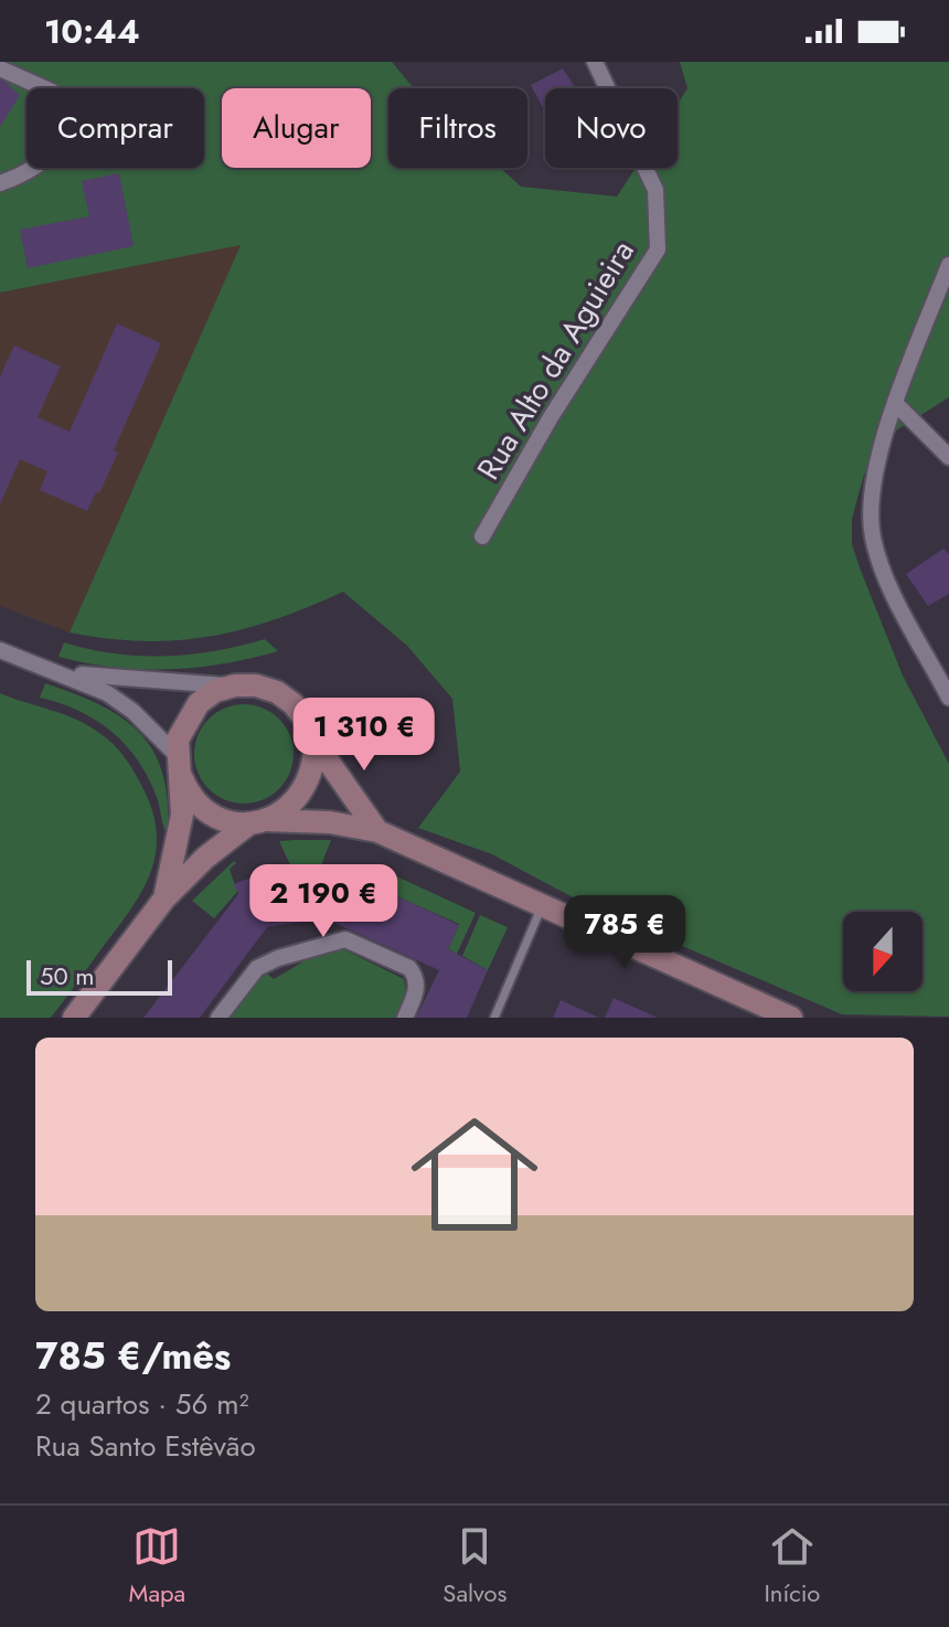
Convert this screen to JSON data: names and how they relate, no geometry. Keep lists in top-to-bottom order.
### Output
{
  "streets": {
    "street": ["Rua Alto da Aguieira"]
  },
  "scale_bar": "50 m",
  "north": "bottom",
  "page": {
    "status": "10:44",
    "chip": [
      "Comprar",
      "Alugar",
      "Filtros",
      "Novo"
    ],
    "price": ["1 310 €", "2 190 €", "785 €"],
    "scale": "50 m",
    "list": [
      {
        "name": "785 €/mês",
        "note": "2 quartos · 56 m² · Rua Santo Estêvão"
      }
    ],
    "tabs": ["Mapa", "Salvos", "Início"]
  }
}
